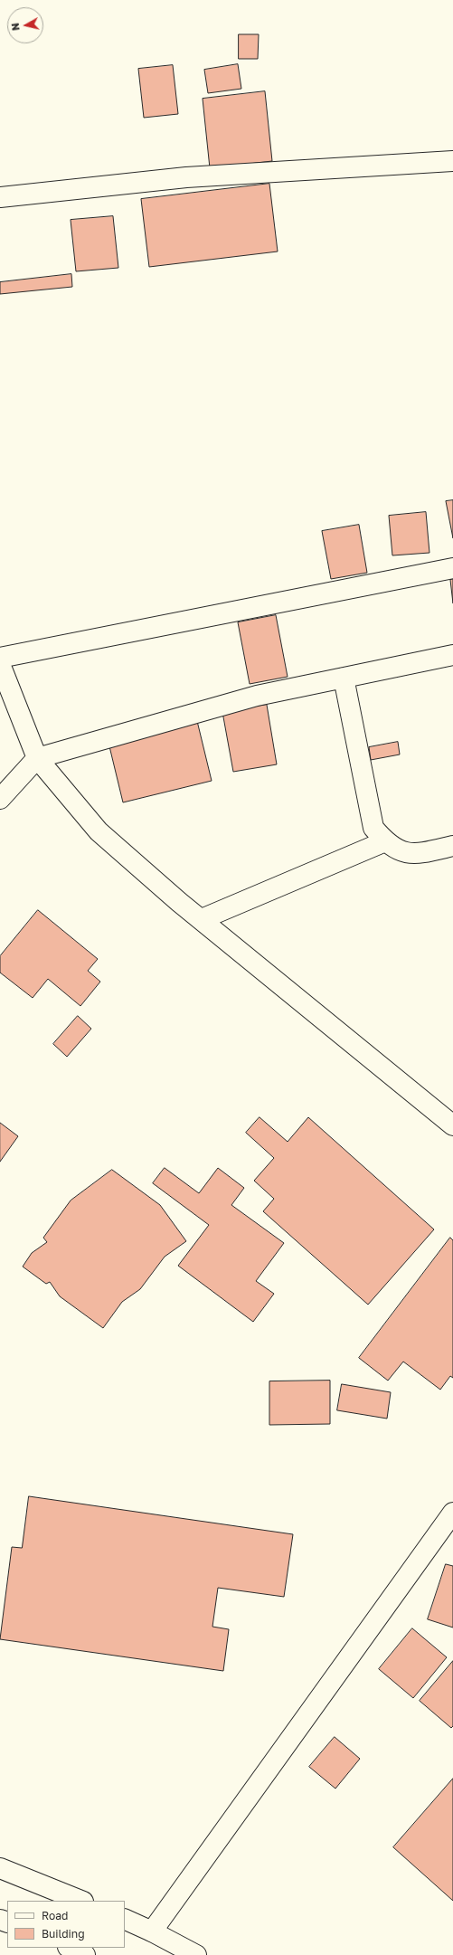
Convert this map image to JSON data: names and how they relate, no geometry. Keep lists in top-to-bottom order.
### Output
{
  "legend": ["Road", "Building"],
  "north": "left"
}
